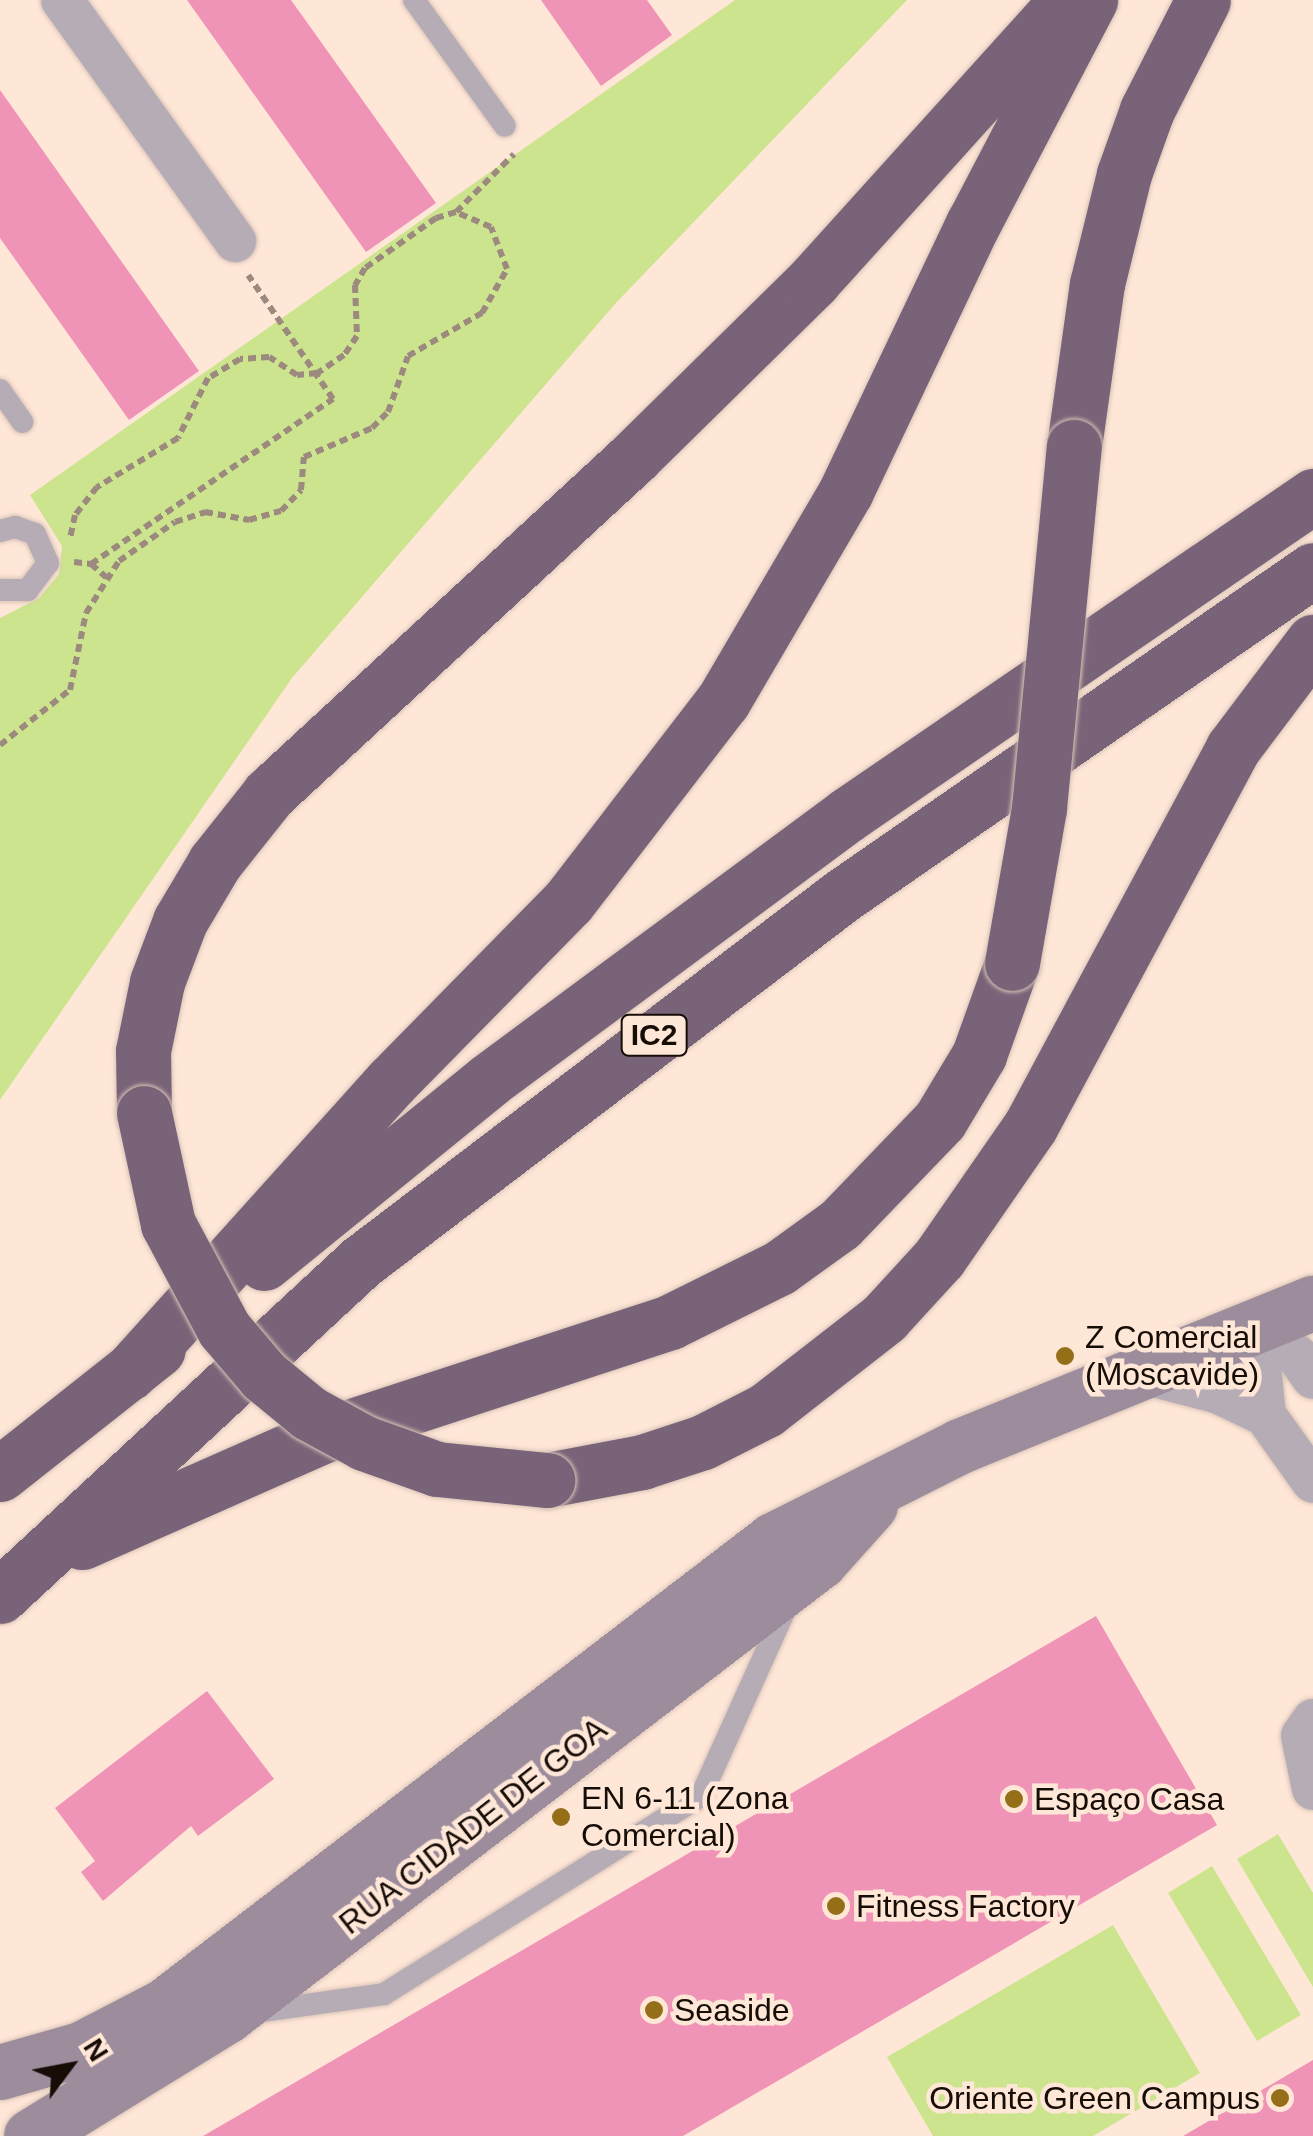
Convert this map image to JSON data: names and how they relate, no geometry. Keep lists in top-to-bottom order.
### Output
{
  "streets": {
    "highway": ["IC2"],
    "street": ["RUA CIDADE DE GOA"]
  },
  "places": [
    "Z Comercial (Moscavide)",
    "Espaço Casa",
    "EN 6-11 (Zona Comercial)",
    "Fitness Factory",
    "Seaside",
    "Oriente Green Campus"
  ],
  "north": "top right"
}
